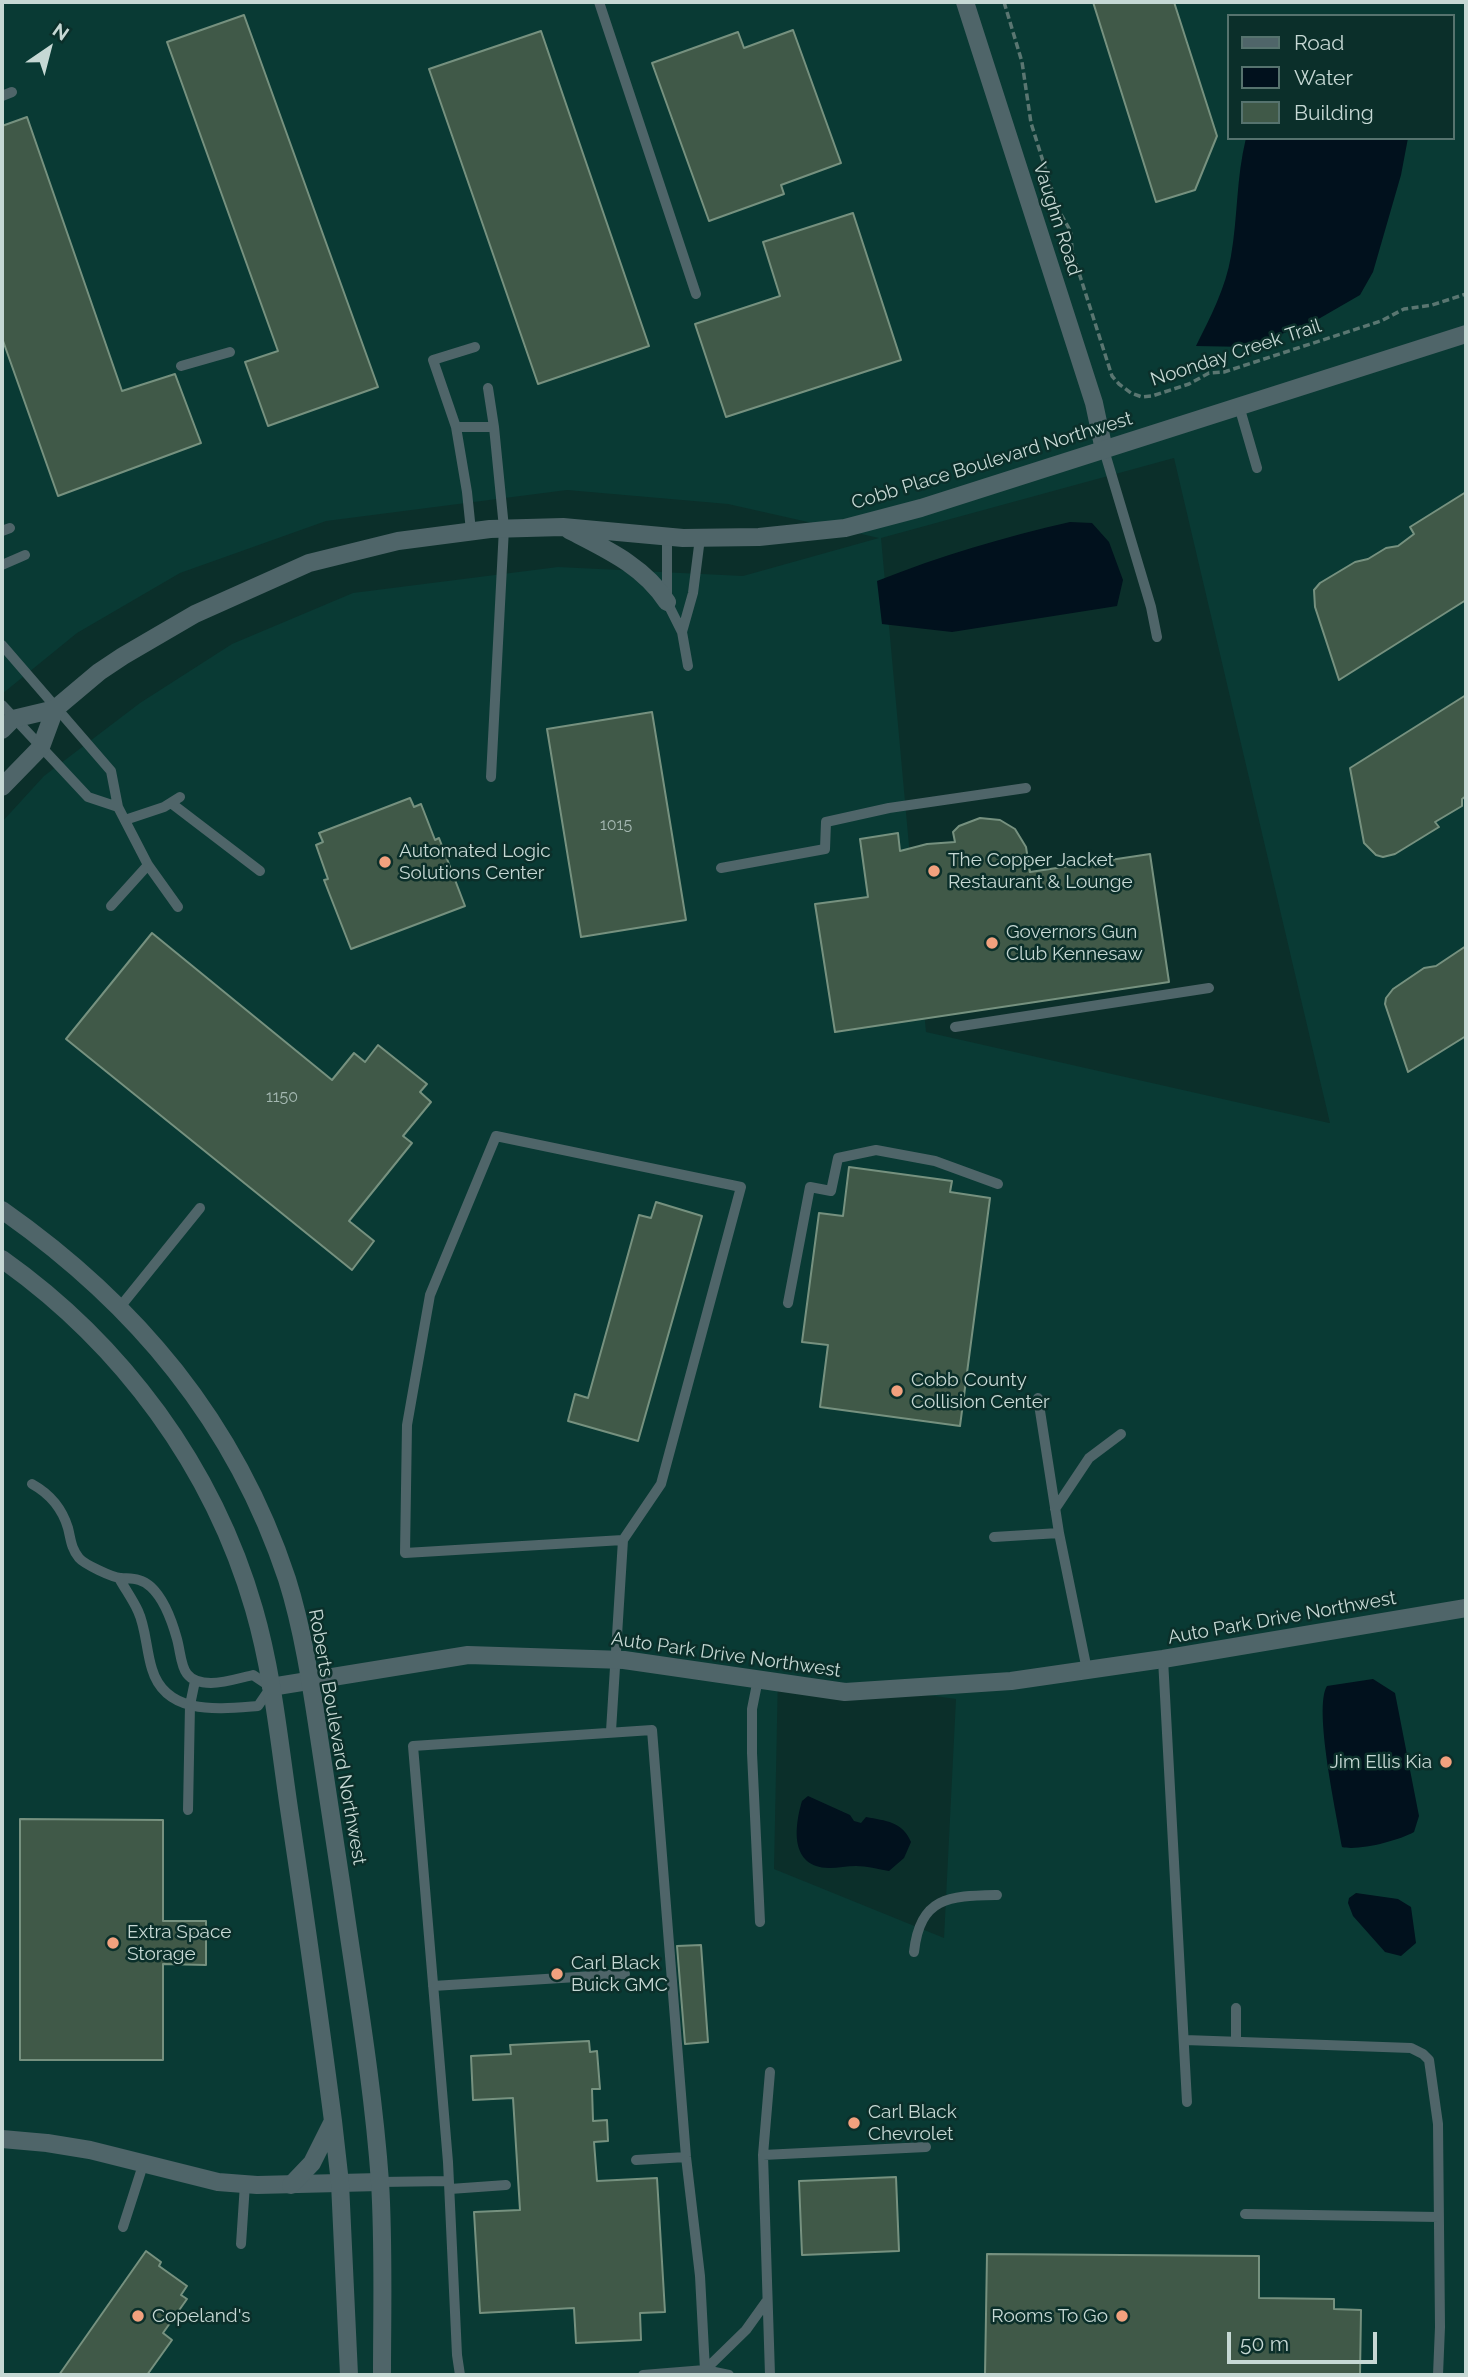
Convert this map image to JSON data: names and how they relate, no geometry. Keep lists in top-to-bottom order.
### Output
{
  "streets": {
    "street": [
      "Vaughn Road",
      "Cobb Place Boulevard Northwest",
      "Auto Park Drive Northwest",
      "Roberts Boulevard Northwest"
    ],
    "path": ["Noonday Creek Trail"]
  },
  "crossings": [
    ["Vaughn Road", "Cobb Place Boulevard Northwest"],
    ["Auto Park Drive Northwest", "Roberts Boulevard Northwest"]
  ],
  "places": [
    "Automated Logic Solutions Center",
    "The Copper Jacket Restaurant & Lounge",
    "Governors Gun Club Kennesaw",
    "Cobb County Collision Center",
    "Jim Ellis Kia",
    "Extra Space Storage",
    "Carl Black Buick GMC",
    "Carl Black Chevrolet",
    "Copeland's",
    "Rooms To Go"
  ],
  "house_numbers": ["1015", "1150"],
  "legend": ["Road", "Water", "Building"],
  "scale_bar": "50 m",
  "north": "top right"
}
